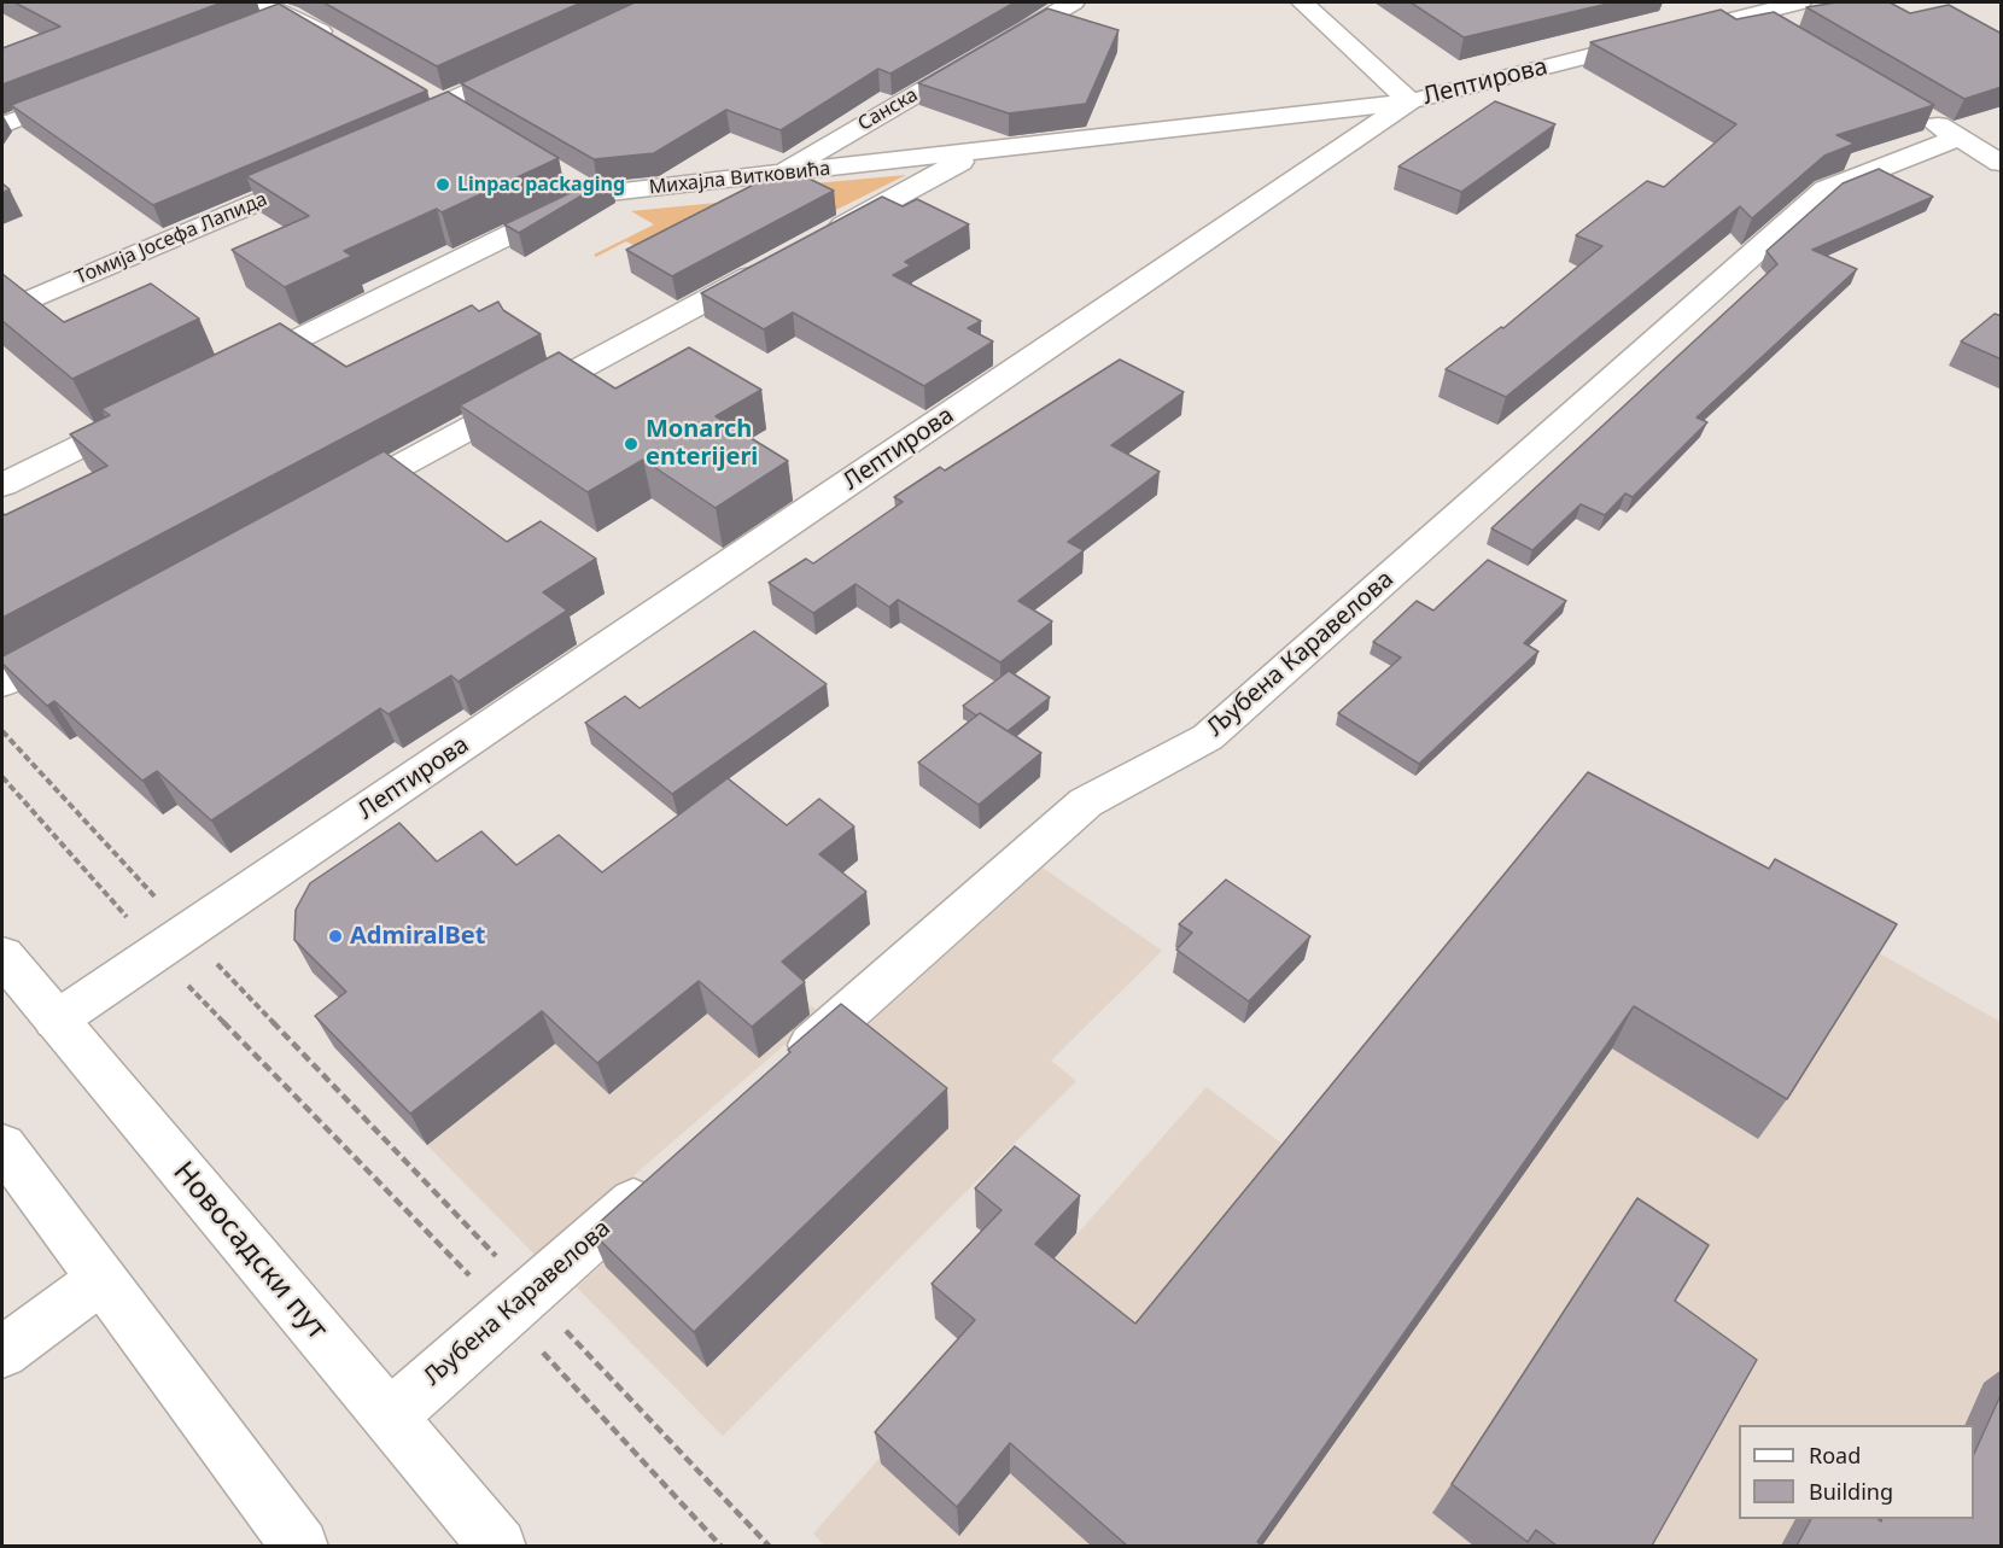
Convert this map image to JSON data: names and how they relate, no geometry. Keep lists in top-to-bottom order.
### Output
{
  "streets": {
    "street": [
      "Лептирова",
      "Санска",
      "Михајла Витковића",
      "Томија Јосефа Лапида",
      "Љубена Каравелова",
      "Новосадски пут"
    ]
  },
  "crossings": [
    ["Лептирова", "Михајла Витковића"],
    ["Лептирова", "Новосадски пут"],
    ["Санска", "Михајла Витковића"],
    ["Љубена Каравелова", "Новосадски пут"]
  ],
  "places": ["Linpac packaging", "Monarch enterijeri", "AdmiralBet"],
  "legend": ["Road", "Building"]
}
